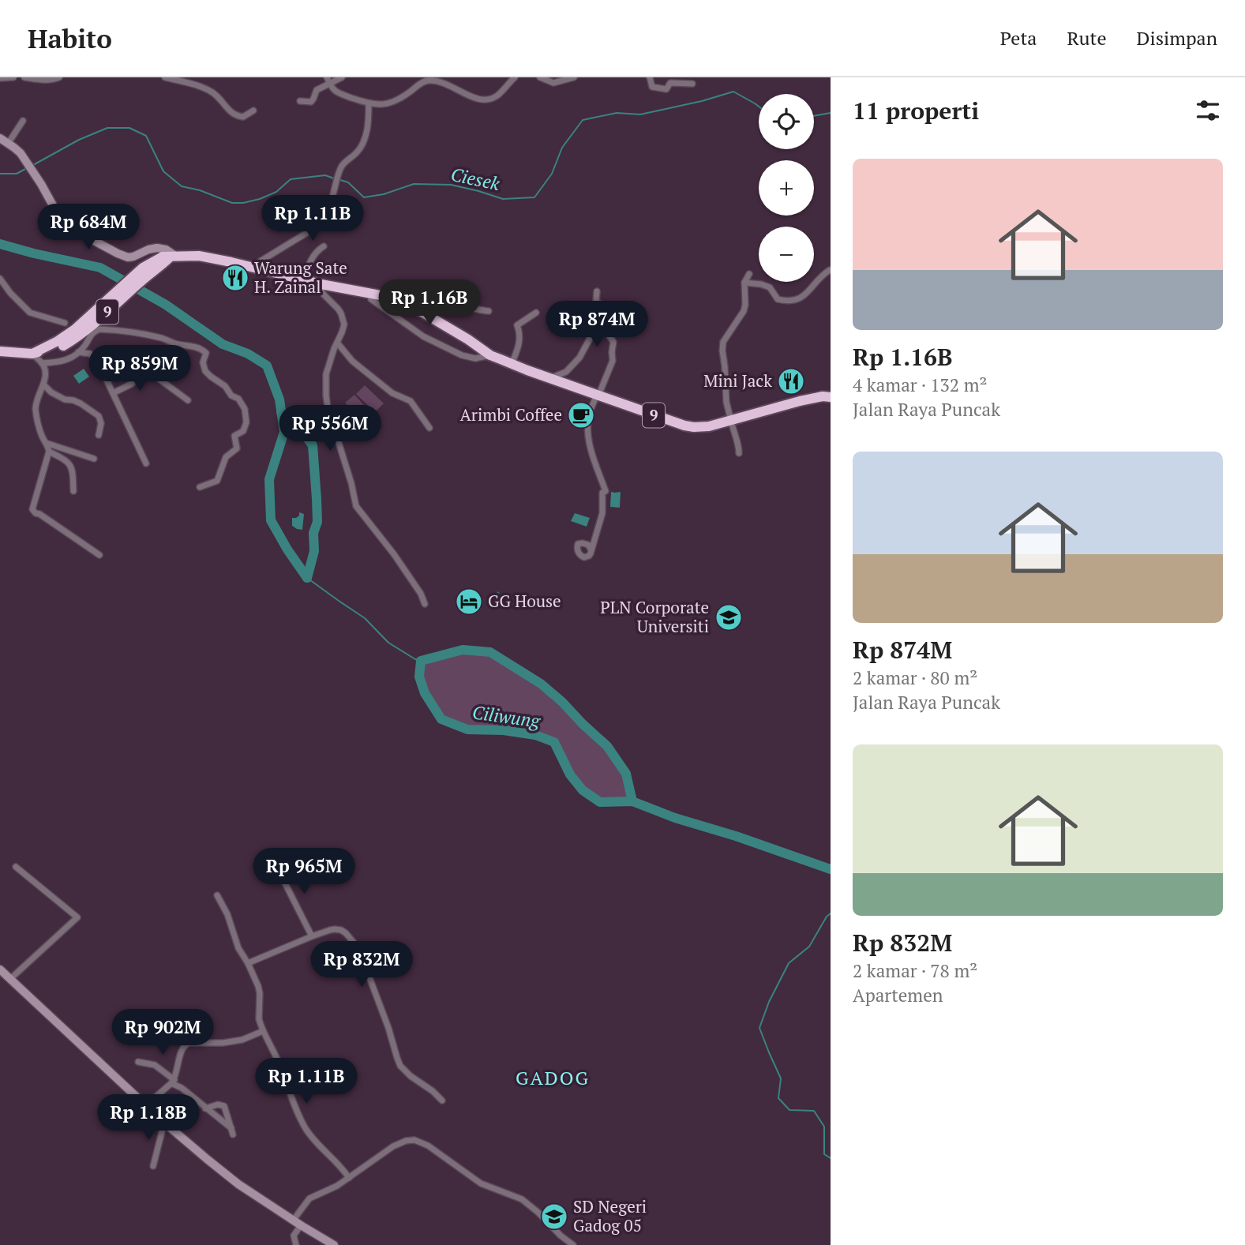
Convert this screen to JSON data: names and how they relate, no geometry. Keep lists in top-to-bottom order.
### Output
{
  "streets": {
    "highway": ["9"]
  },
  "districts": ["GADOG"],
  "water": ["Ciesek", "Ciliwung"],
  "places": {
    "restaurant": ["Warung Sate H. Zainal", "Mini Jack"],
    "cafe": ["Arimbi Coffee"],
    "hotel": ["GG House"],
    "school or university": ["PLN Corporate Universiti", "SD Negeri Gadog 05"]
  },
  "page": {
    "header": "Habito",
    "nav": ["Peta", "Rute", "Disimpan"],
    "heading": "11 properti",
    "map_buttons": ["+", "−"],
    "list": [
      {
        "name": "Rp 1.16B",
        "note": "4 kamar · 132 m² · Jalan Raya Puncak"
      },
      {
        "name": "Rp 874M",
        "note": "2 kamar · 80 m² · Jalan Raya Puncak"
      },
      {
        "name": "Rp 832M",
        "note": "2 kamar · 78 m² · Apartemen"
      }
    ],
    "price": [
      "Rp 1.11B",
      "Rp 684M",
      "Rp 1.16B",
      "Rp 874M",
      "Rp 859M",
      "Rp 556M",
      "Rp 965M",
      "Rp 832M",
      "Rp 902M",
      "Rp 1.11B",
      "Rp 1.18B"
    ]
  }
}
